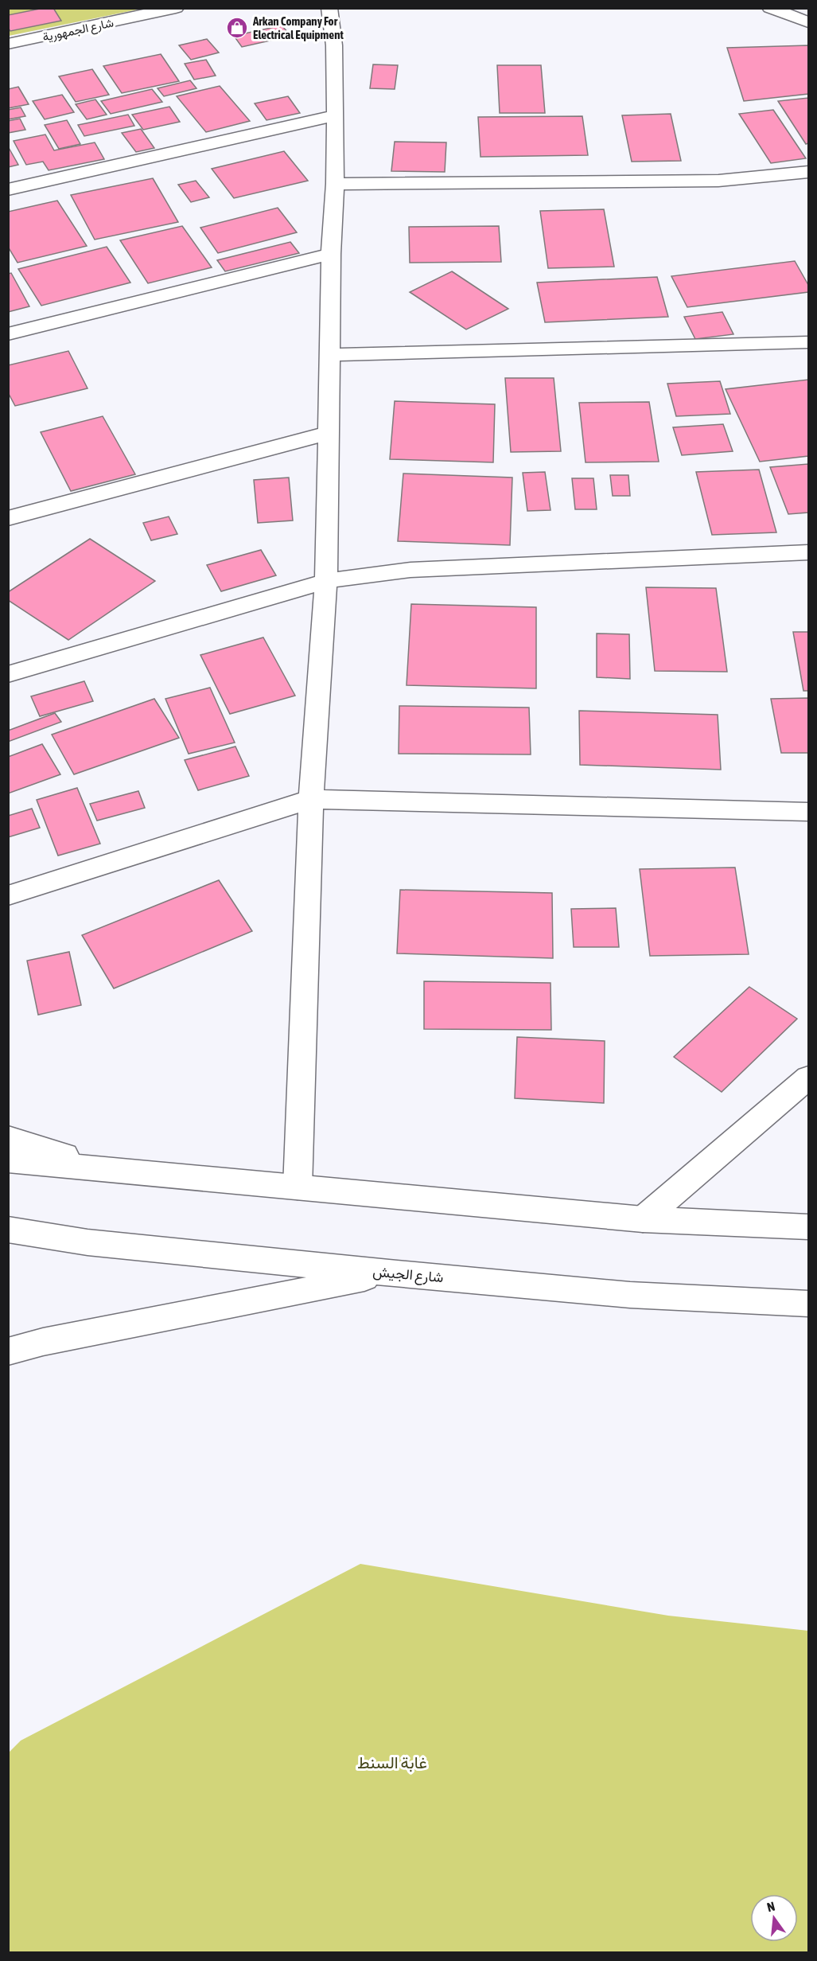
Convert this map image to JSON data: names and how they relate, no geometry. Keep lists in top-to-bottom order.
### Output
{
  "streets": {
    "main road": ["شارع الجمهورية", "شارع الجيش"]
  },
  "parks": ["غابة السنط"],
  "places": {
    "shop": ["Arkan Company For Electrical Equipment"]
  },
  "north": "top"
}
